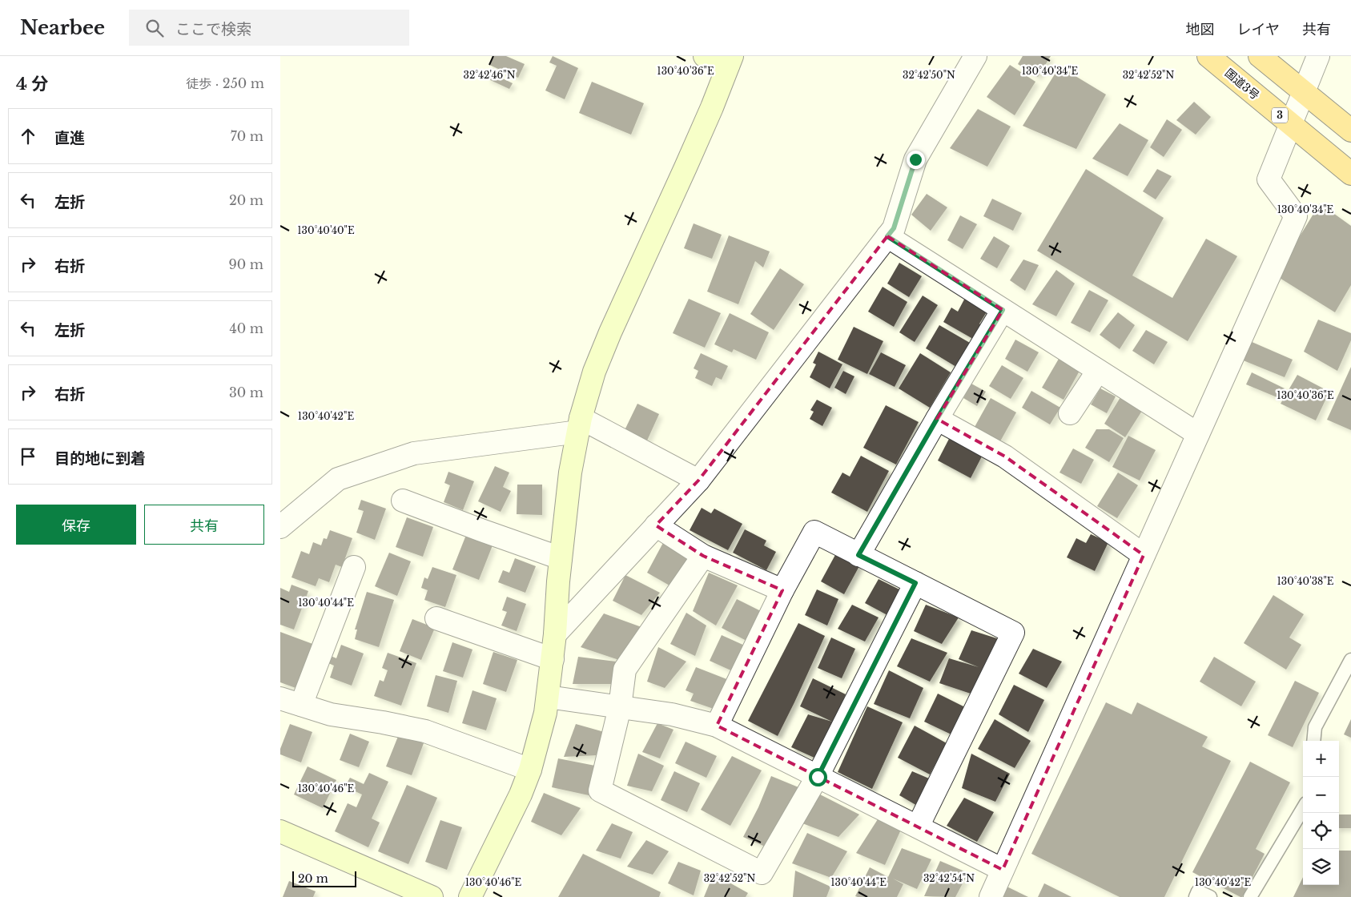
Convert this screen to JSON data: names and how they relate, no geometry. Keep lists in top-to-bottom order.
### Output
{
  "streets": {
    "highway": ["国道3号", "3"]
  },
  "scale_bar": "20 m",
  "page": {
    "header": "Nearbee",
    "search": "ここで検索",
    "nav": ["地図", "レイヤ", "共有"],
    "heading": ["4 分", "徒歩 · 250 m"],
    "list": [
      ["直進", "70 m"],
      ["左折", "20 m"],
      ["右折", "90 m"],
      ["左折", "40 m"],
      ["右折", "30 m"],
      "目的地に到着"
    ],
    "buttons": ["保存", "共有"],
    "map_buttons": ["+", "−"],
    "scale": "20 m"
  },
  "coordinates": [
    "130°40'36\"E",
    "130°40'34\"E",
    "32°42'46\"N",
    "32°42'50\"N",
    "32°42'52\"N",
    "130°40'40\"E",
    "130°40'42\"E",
    "130°40'38\"E",
    "130°40'44\"E",
    "130°40'46\"E",
    "32°42'54\"N"
  ]
}
